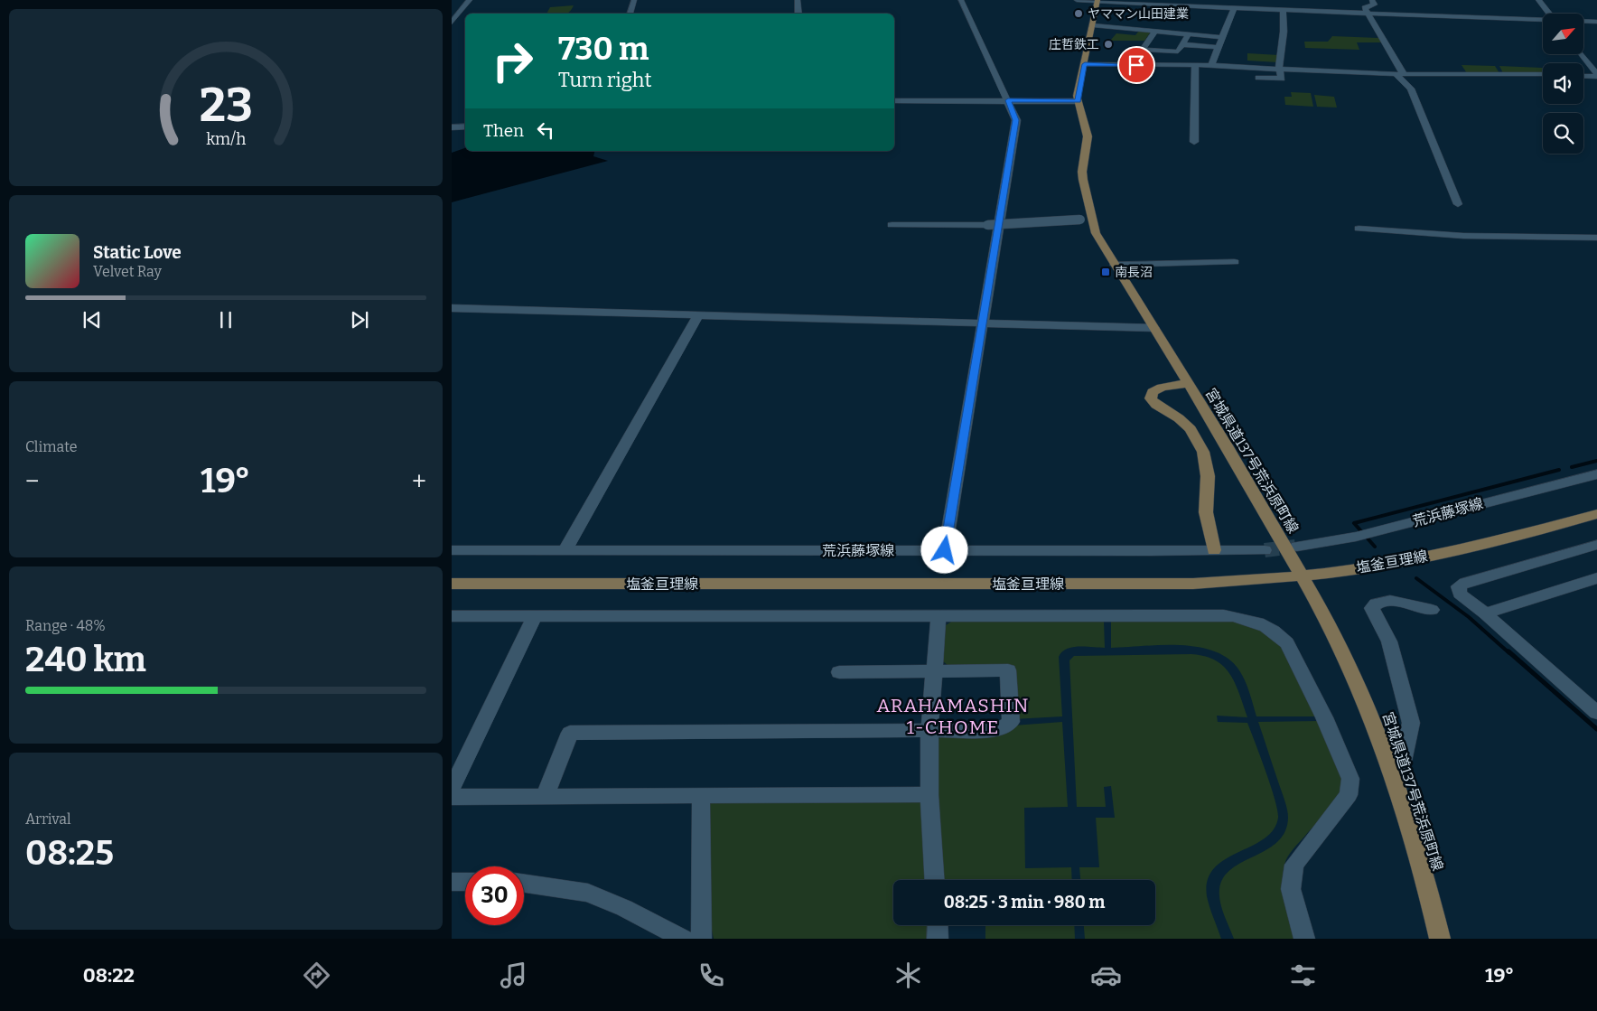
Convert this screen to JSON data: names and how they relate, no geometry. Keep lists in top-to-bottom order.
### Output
{
  "streets": {
    "main road": ["宮城県道137号荒浜原町線", "塩釜亘理線"],
    "street": ["荒浜藤塚線"]
  },
  "crossings": [
    ["宮城県道137号荒浜原町線", "塩釜亘理線"]
  ],
  "districts": ["ARAHAMASHIN 1-CHOME"],
  "places": {
    "other": ["ヤママン山田建業", "庄哲鉄工"],
    "transit": ["南長沼"]
  },
  "north": "top right",
  "page": {
    "turn": ["730 m", "Turn right"],
    "then": "Then",
    "song": ["Static Love", "Velvet Ray"],
    "tile": [
      "Climate",
      ["Range · 48%", "240 km"],
      ["Arrival", "08:25"]
    ],
    "heat": ["−", "19°", "+"],
    "limit": "30",
    "trip": "08:25 · 3 min · 980 m",
    "tabs": ["08:22", "19°"],
    "gauge": ["23", "km/h"]
  }
}
